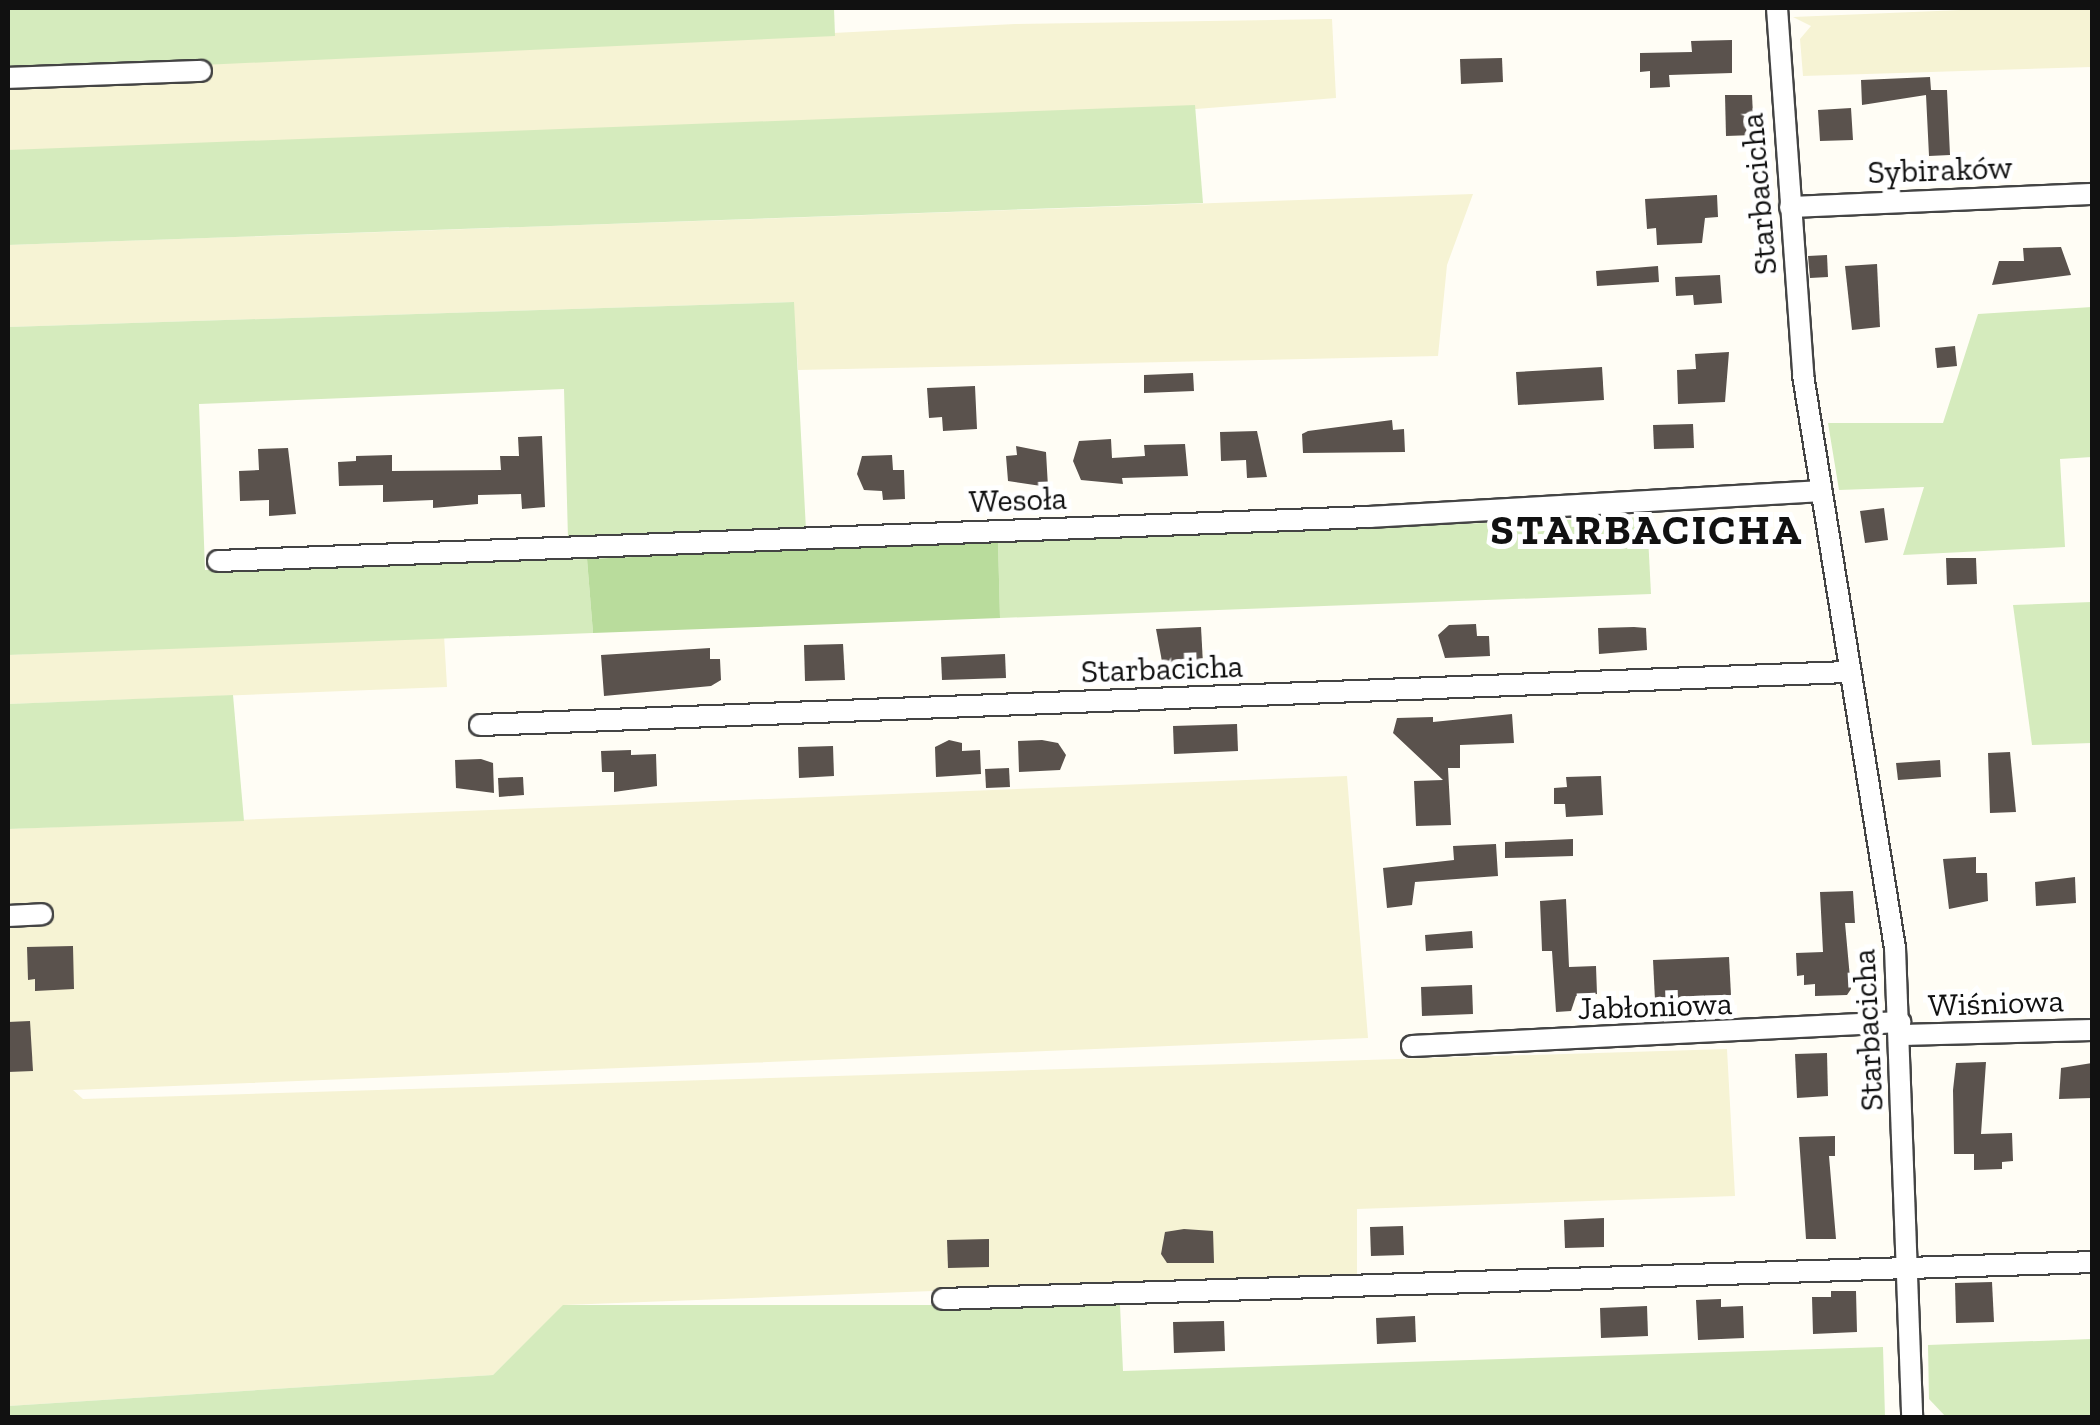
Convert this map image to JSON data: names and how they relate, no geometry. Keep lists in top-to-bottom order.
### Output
{
  "streets": {
    "street": [
      "Sybiraków",
      "Starbacicha",
      "Wesoła",
      "Wiśniowa",
      "Jabłoniowa"
    ]
  },
  "crossings": [
    ["Sybiraków", "Starbacicha"],
    ["Starbacicha", "Wesoła"],
    ["Starbacicha", "Wiśniowa"],
    ["Starbacicha", "Jabłoniowa"],
    ["Wiśniowa", "Jabłoniowa"]
  ],
  "districts": ["STARBACICHA"]
}
